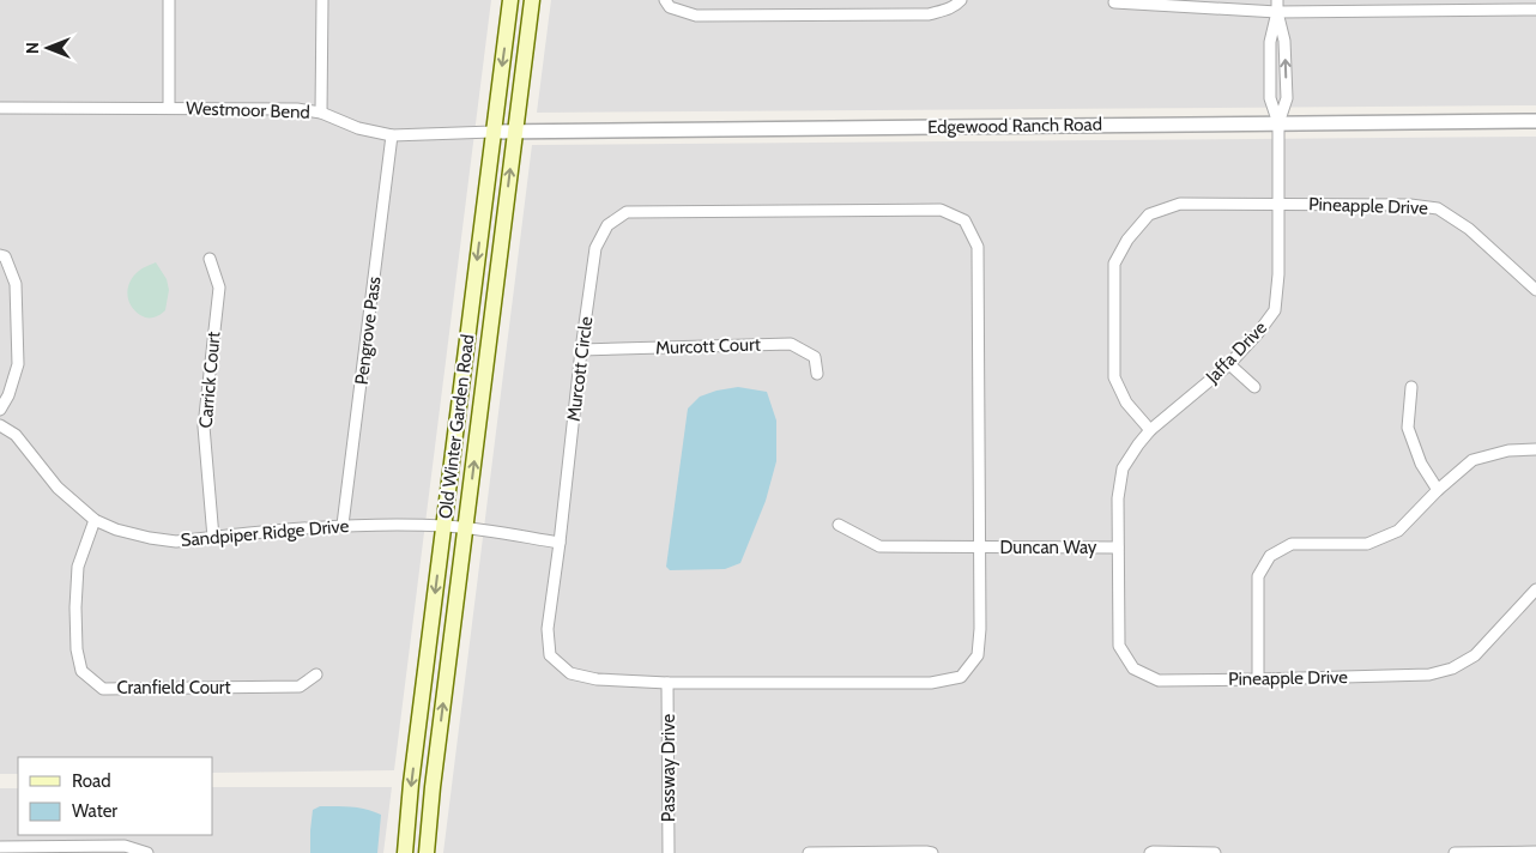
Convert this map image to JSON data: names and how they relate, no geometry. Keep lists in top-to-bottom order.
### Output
{
  "streets": {
    "main road": ["Old Winter Garden Road"],
    "street": [
      "Westmoor Bend",
      "Edgewood Ranch Road",
      "Pineapple Drive",
      "Pengrove Pass",
      "Murcott Court",
      "Jaffa Drive",
      "Murcott Circle",
      "Carrick Court",
      "Sandpiper Ridge Drive",
      "Duncan Way",
      "Cranfield Court",
      "Passway Drive"
    ]
  },
  "crossings": [
    ["Westmoor Bend", "Edgewood Ranch Road"],
    ["Westmoor Bend", "Pengrove Pass"],
    ["Westmoor Bend", "Old Winter Garden Road"],
    ["Edgewood Ranch Road", "Jaffa Drive"],
    ["Edgewood Ranch Road", "Old Winter Garden Road"],
    ["Pineapple Drive", "Jaffa Drive"],
    ["Pineapple Drive", "Duncan Way"],
    ["Pengrove Pass", "Sandpiper Ridge Drive"],
    ["Murcott Court", "Murcott Circle"],
    ["Jaffa Drive", "Duncan Way"],
    ["Murcott Circle", "Sandpiper Ridge Drive"],
    ["Murcott Circle", "Duncan Way"],
    ["Murcott Circle", "Passway Drive"],
    ["Carrick Court", "Sandpiper Ridge Drive"],
    ["Old Winter Garden Road", "Sandpiper Ridge Drive"],
    ["Sandpiper Ridge Drive", "Cranfield Court"]
  ],
  "legend": ["Road", "Water"],
  "north": "left"
}
